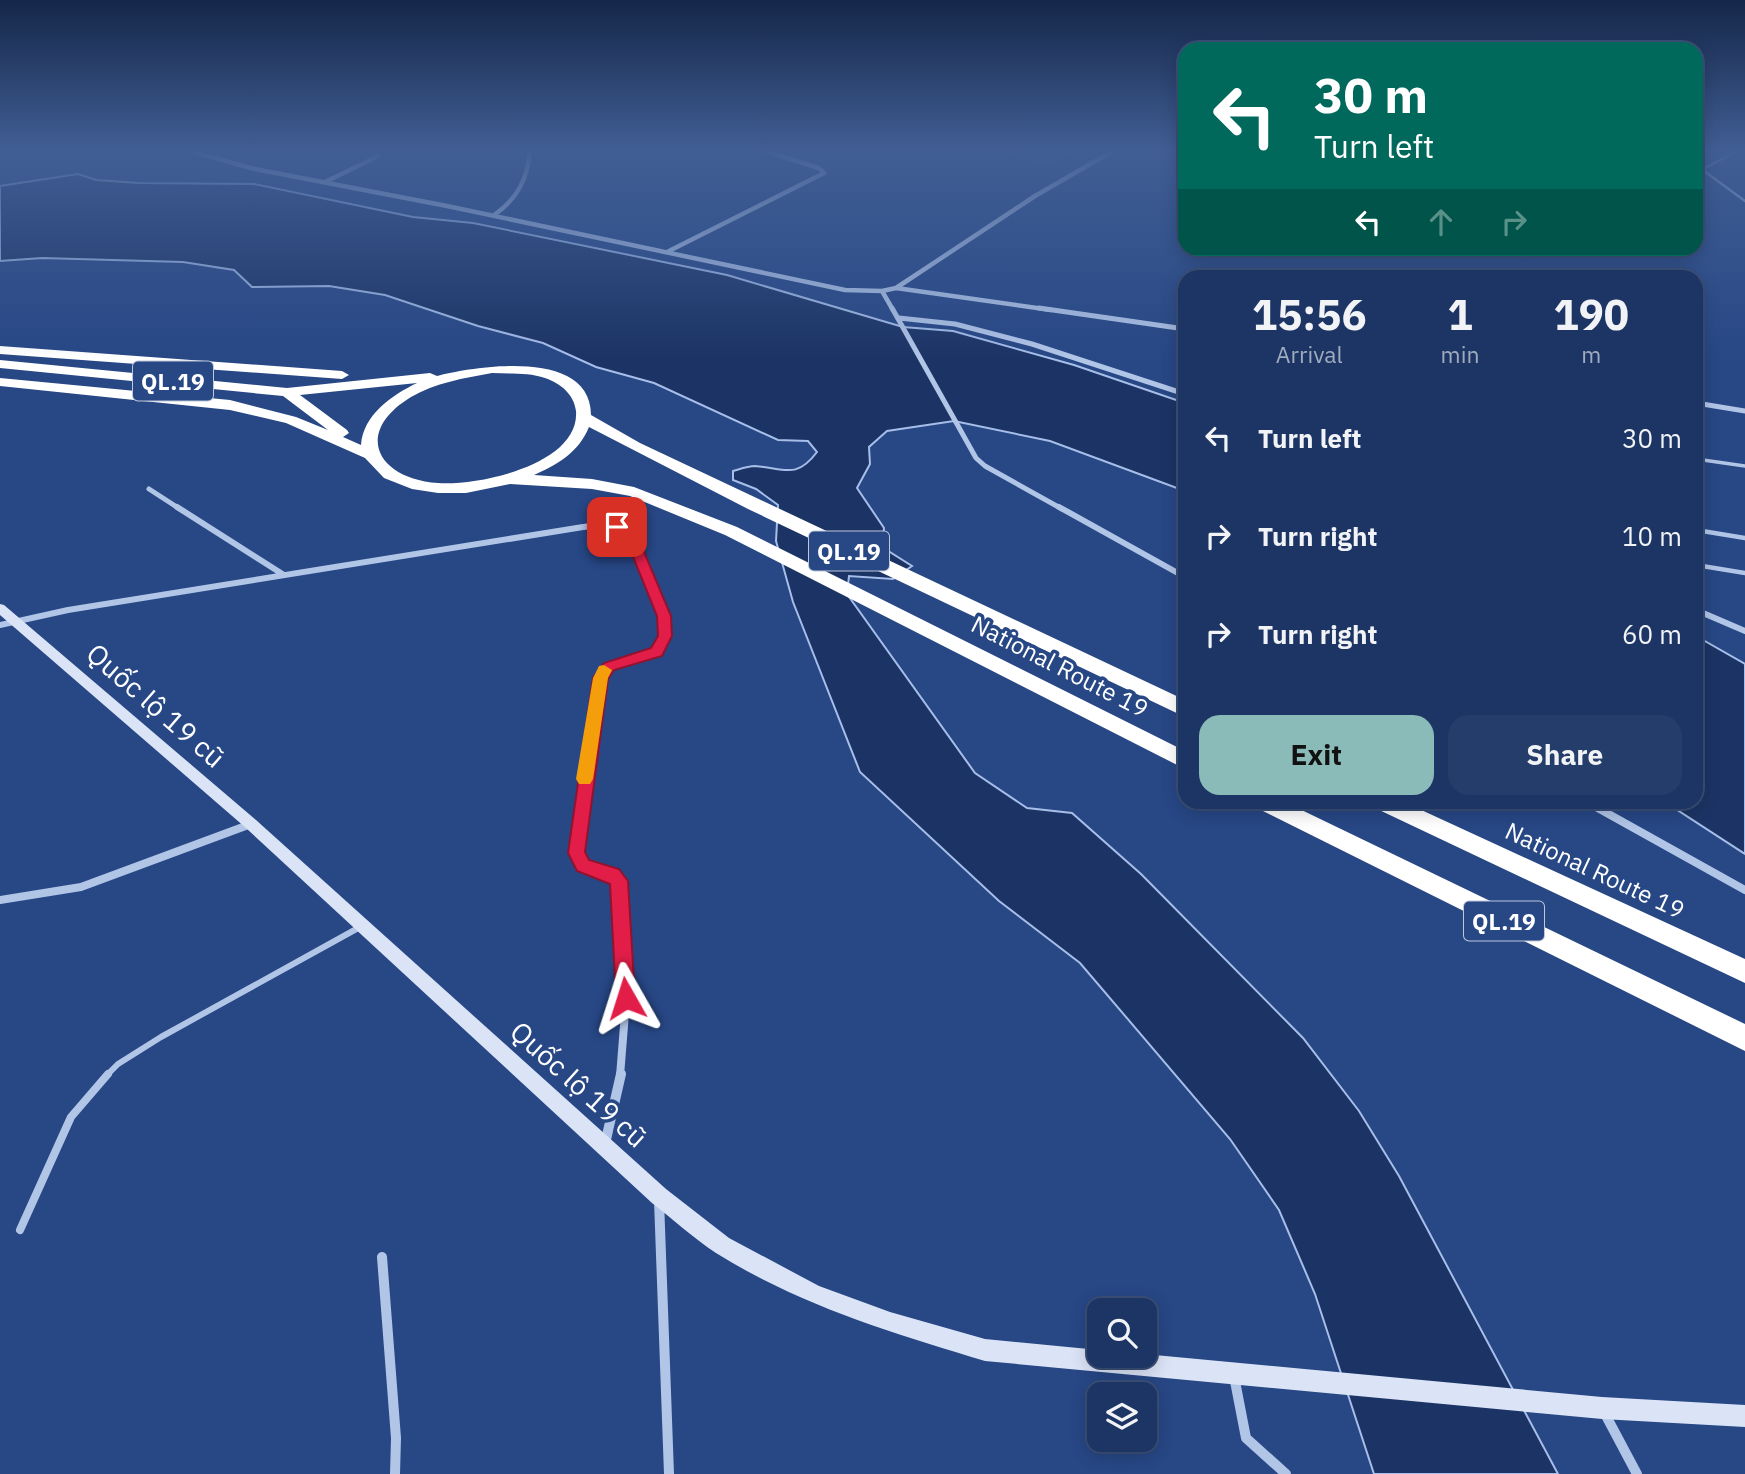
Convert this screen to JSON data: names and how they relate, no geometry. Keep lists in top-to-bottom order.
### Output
{
  "streets": {
    "highway": ["QL.19", "National Route 19"],
    "street": ["Quốc lộ 19 cũ"]
  },
  "page": {
    "turn": ["30 m", "Turn left"],
    "eta": [
      "15:56",
      "Arrival",
      "1",
      "min",
      "190",
      "m"
    ],
    "list": [
      {
        "name": "Turn left",
        "value": "30 m"
      },
      {
        "name": "Turn right",
        "value": "10 m"
      },
      {
        "name": "Turn right",
        "value": "60 m"
      }
    ],
    "buttons": ["Exit", "Share"]
  }
}
